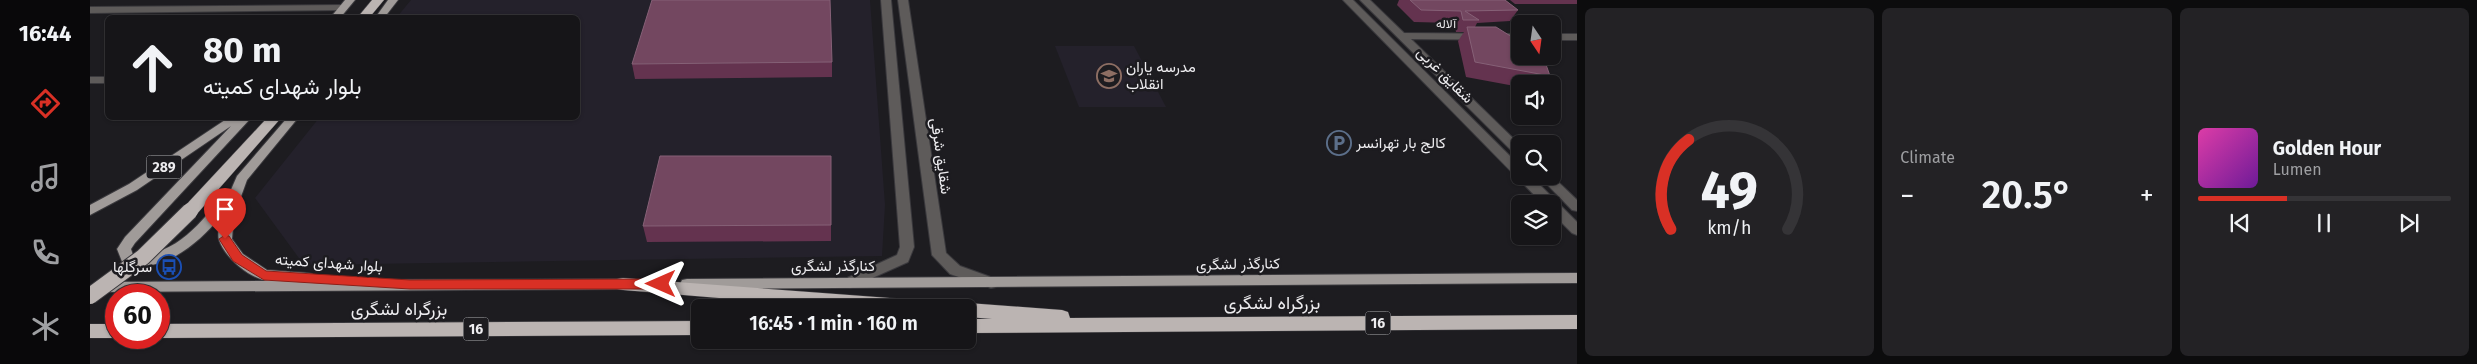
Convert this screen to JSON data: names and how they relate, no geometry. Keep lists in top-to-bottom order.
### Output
{
  "streets": {
    "highway": ["بزرگراه لشگری", "16"],
    "main road": ["289", "بلوار شهدای کمیته", "کنارگذر لشگری"],
    "street": ["آلاله", "شقایق غربی", "شقایق شرقی"]
  },
  "crossings": [
    ["آلاله", "شقایق غربی"],
    ["شقایق شرقی", "کنارگذر لشگری"],
    ["بلوار شهدای کمیته", "کنارگذر لشگری"]
  ],
  "places": {
    "school or university": ["مدرسه یاران انقلاب"],
    "parking": ["کالج بار تهرانسر"],
    "bus stop": ["سرگلها"]
  },
  "north": "bottom",
  "page": {
    "tabs": "16:44",
    "tile": "Climate",
    "turn": ["80 m", "بلوار شهدای کمیته"],
    "song": ["Golden Hour", "Lumen"],
    "heat": ["−", "20.5°", "+"],
    "limit": "60",
    "trip": "16:45 · 1 min · 160 m",
    "gauge": ["49", "km/h"]
  }
}
